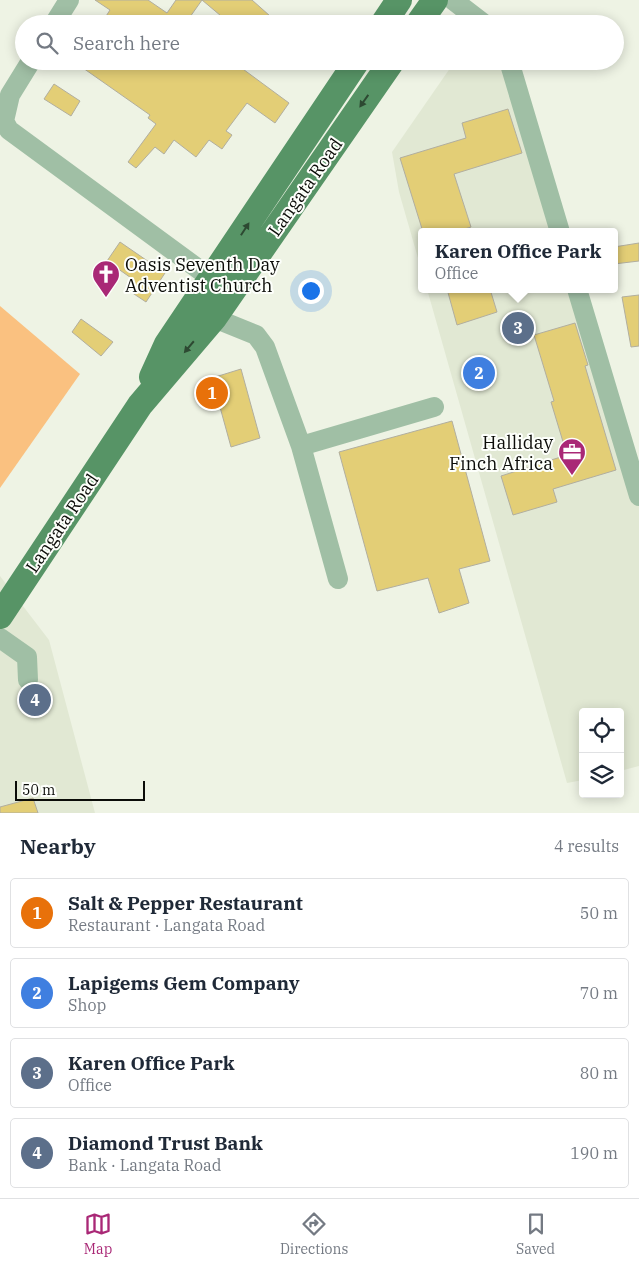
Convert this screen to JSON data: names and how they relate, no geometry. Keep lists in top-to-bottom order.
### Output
{
  "streets": {
    "main road": ["Langata Road"]
  },
  "places": {
    "church": ["Oasis Seventh Day Adventist Church"],
    "office": ["Halliday Finch Africa"]
  },
  "scale_bar": "50 m",
  "page": {
    "search": "Search here",
    "popup": ["Karen Office Park", "Office"],
    "pins": [
      "3",
      "2",
      "1",
      "4"
    ],
    "scale": "50 m",
    "heading": ["Nearby", "4 results"],
    "list": [
      {
        "mark": "1",
        "name": "Salt & Pepper Restaurant",
        "note": "Restaurant · Langata Road",
        "value": "50 m"
      },
      {
        "mark": "2",
        "name": "Lapigems Gem Company",
        "note": "Shop",
        "value": "70 m"
      },
      {
        "mark": "3",
        "name": "Karen Office Park",
        "note": "Office",
        "value": "80 m"
      },
      {
        "mark": "4",
        "name": "Diamond Trust Bank",
        "note": "Bank · Langata Road",
        "value": "190 m"
      }
    ],
    "nav": ["Map", "Directions", "Saved"]
  }
}
